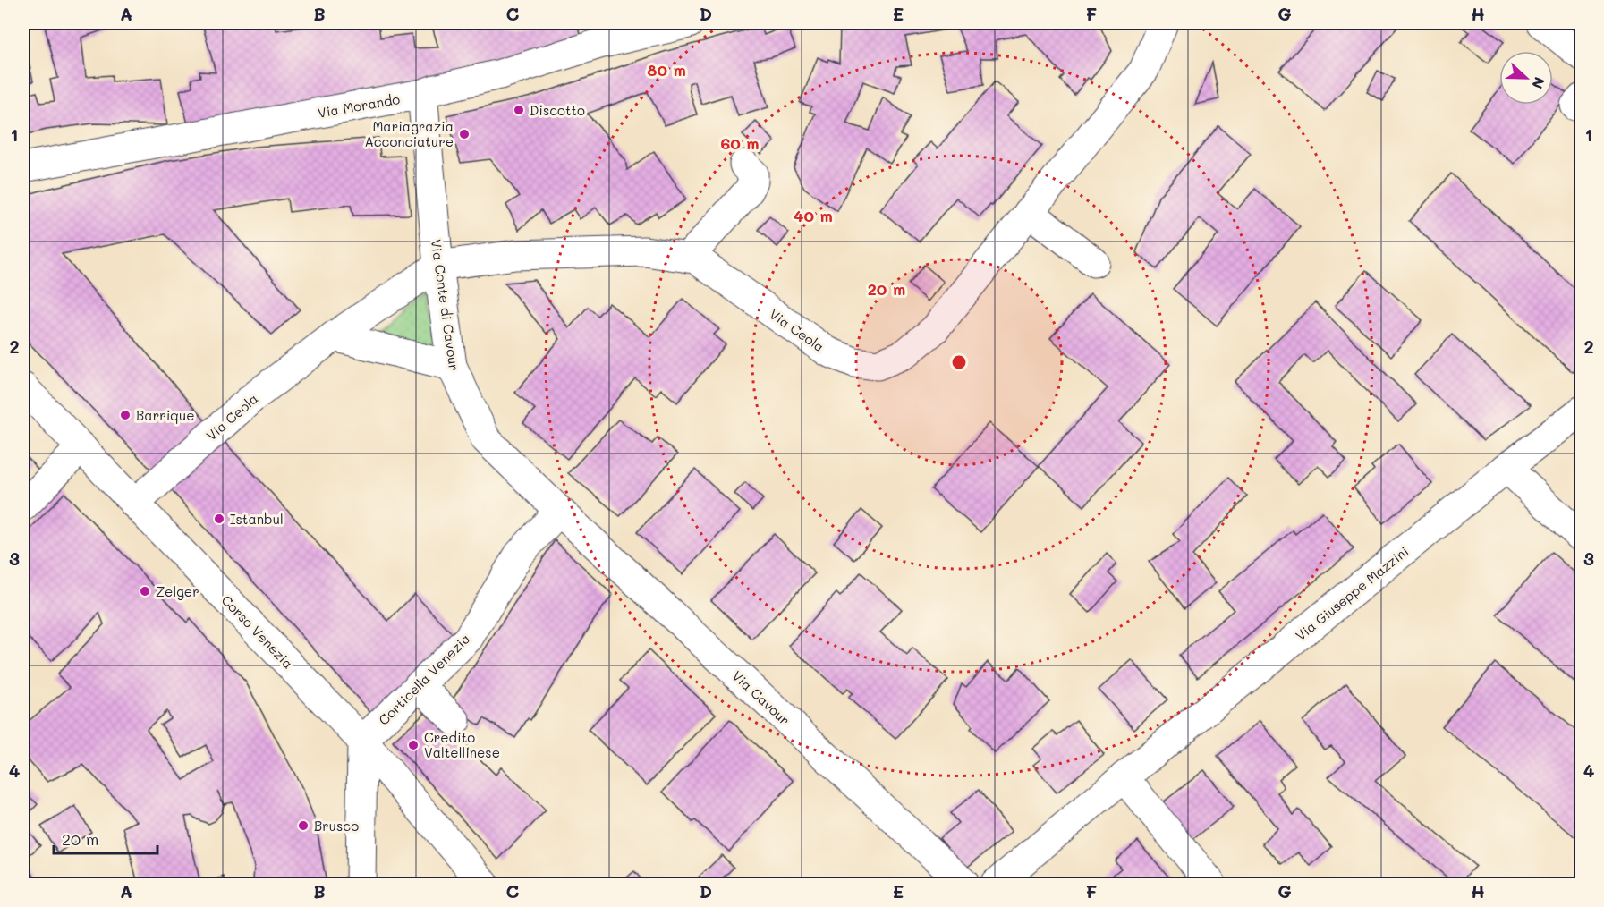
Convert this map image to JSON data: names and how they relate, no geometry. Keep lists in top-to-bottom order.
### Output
{
  "streets": {
    "street": [
      "Via Morando",
      "Via Conte di Cavour",
      "Via Ceola",
      "Via Giuseppe Mazzini",
      "Corso Venezia",
      "Corticella Venezia",
      "Via Cavour"
    ]
  },
  "crossings": [
    ["Via Morando", "Via Conte di Cavour"],
    ["Via Conte di Cavour", "Via Ceola"],
    ["Via Conte di Cavour", "Corticella Venezia"],
    ["Via Conte di Cavour", "Via Cavour"],
    ["Via Ceola", "Corso Venezia"],
    ["Corso Venezia", "Corticella Venezia"],
    ["Corticella Venezia", "Via Cavour"]
  ],
  "places": [
    "Discotto",
    "Mariagrazia Acconciature",
    "Barrique",
    "Istanbul",
    "Zelger",
    "Credito Valtellinese",
    "Brusco"
  ],
  "scale_bar": "20 m",
  "north": "right",
  "grid": {
    "columns": [
      "A",
      "B",
      "C",
      "D",
      "E",
      "F",
      "G",
      "H"
    ],
    "rows": [
      "1",
      "2",
      "3",
      "4"
    ]
  },
  "rings": [
    "80 m",
    "60 m",
    "40 m",
    "20 m"
  ]
}
